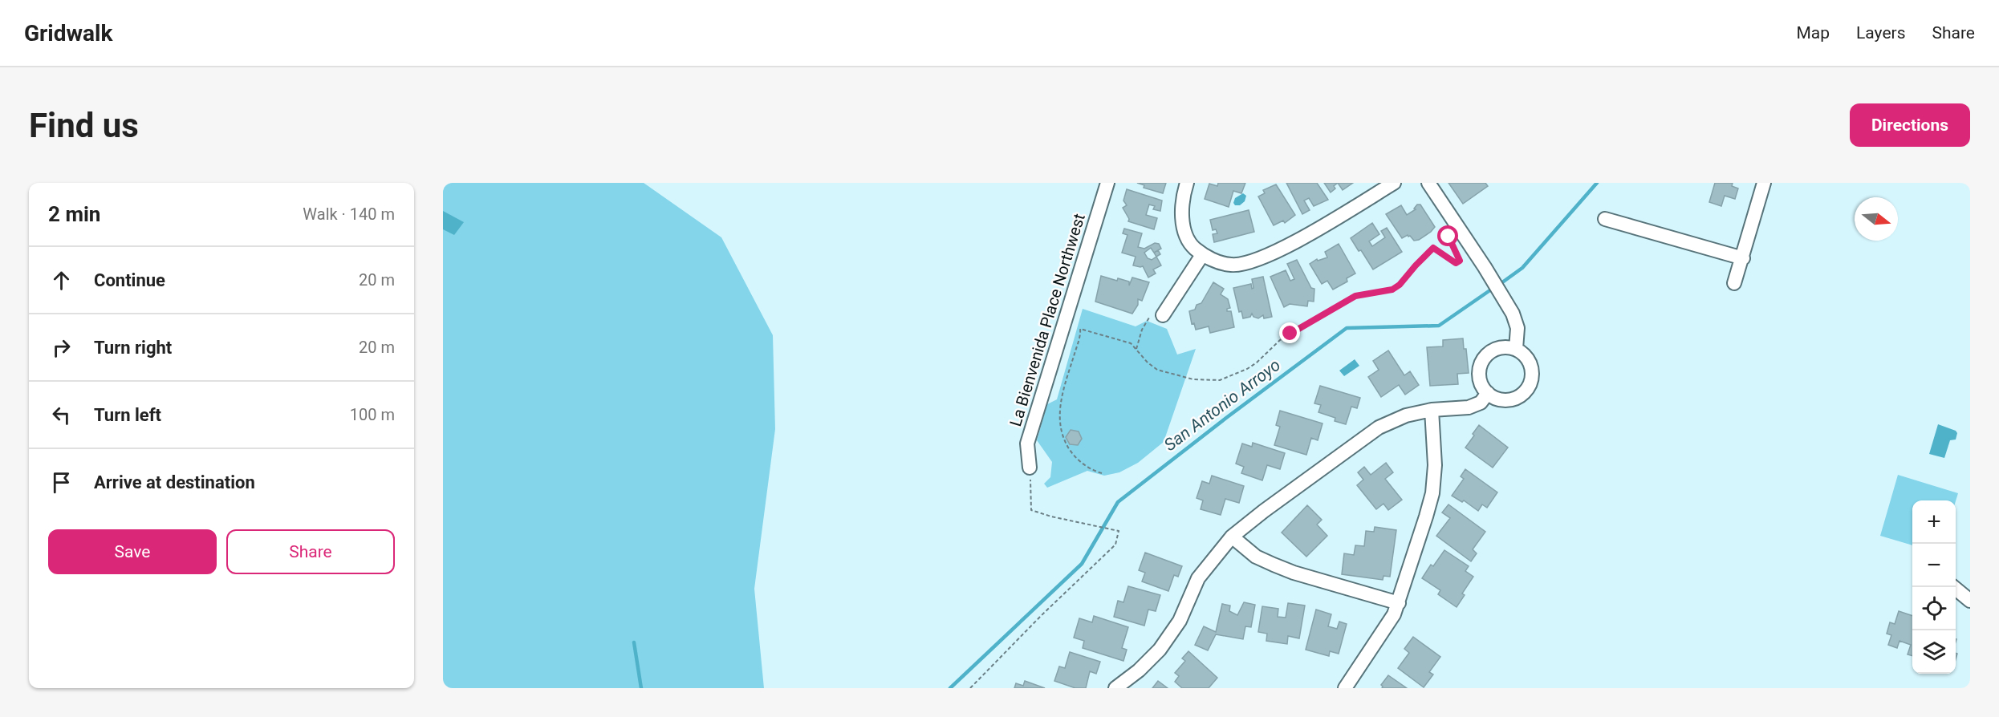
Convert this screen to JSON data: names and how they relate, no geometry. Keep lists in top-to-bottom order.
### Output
{
  "streets": {
    "street": ["La Bienvenida Place Northwest"]
  },
  "water": ["San Antonio Arroyo"],
  "north": "right",
  "page": {
    "header": "Gridwalk",
    "nav": ["Map", "Layers", "Share"],
    "buttons": [
      "Directions",
      ["Save", "Share"]
    ],
    "title": "Find us",
    "heading": ["2 min", "Walk · 140 m"],
    "list": [
      ["Continue", "20 m"],
      ["Turn right", "20 m"],
      ["Turn left", "100 m"],
      "Arrive at destination"
    ],
    "map_buttons": ["+", "−"]
  }
}
